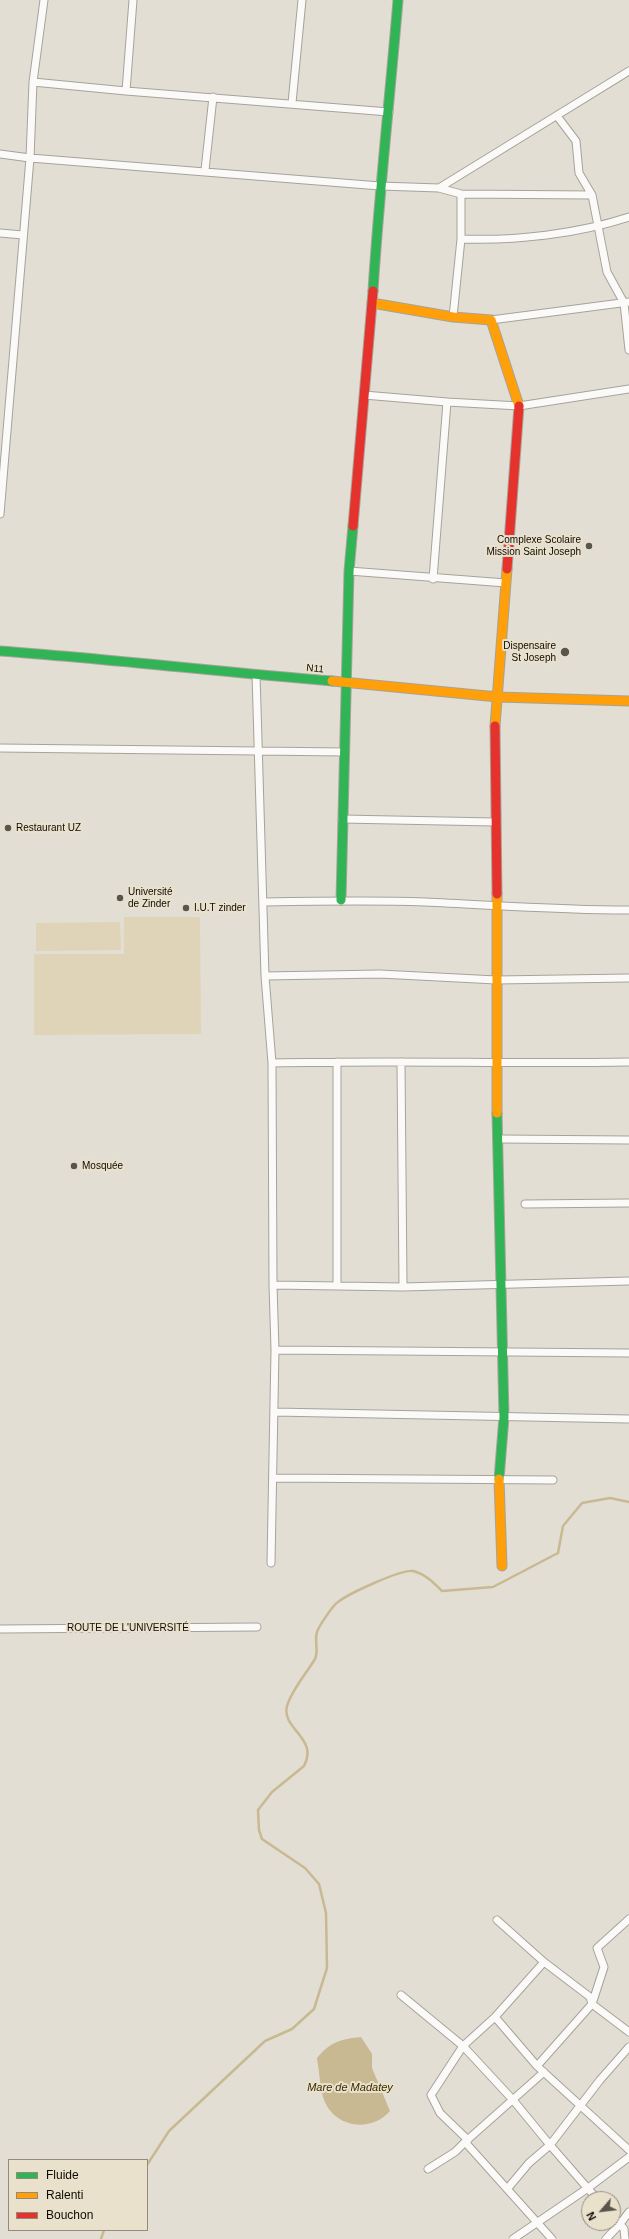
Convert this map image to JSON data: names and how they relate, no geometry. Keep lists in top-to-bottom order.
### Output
{
  "streets": {
    "street": ["N11", "ROUTE DE L'UNIVERSITÉ"]
  },
  "water": ["Mare de Madatey"],
  "places": [
    "Complexe Scolaire Mission Saint Joseph",
    "Dispensaire St Joseph",
    "Restaurant UZ",
    "Université de Zinder",
    "I.U.T zinder",
    "Mosquée"
  ],
  "legend": ["Fluide", "Ralenti", "Bouchon"],
  "north": "bottom left"
}
